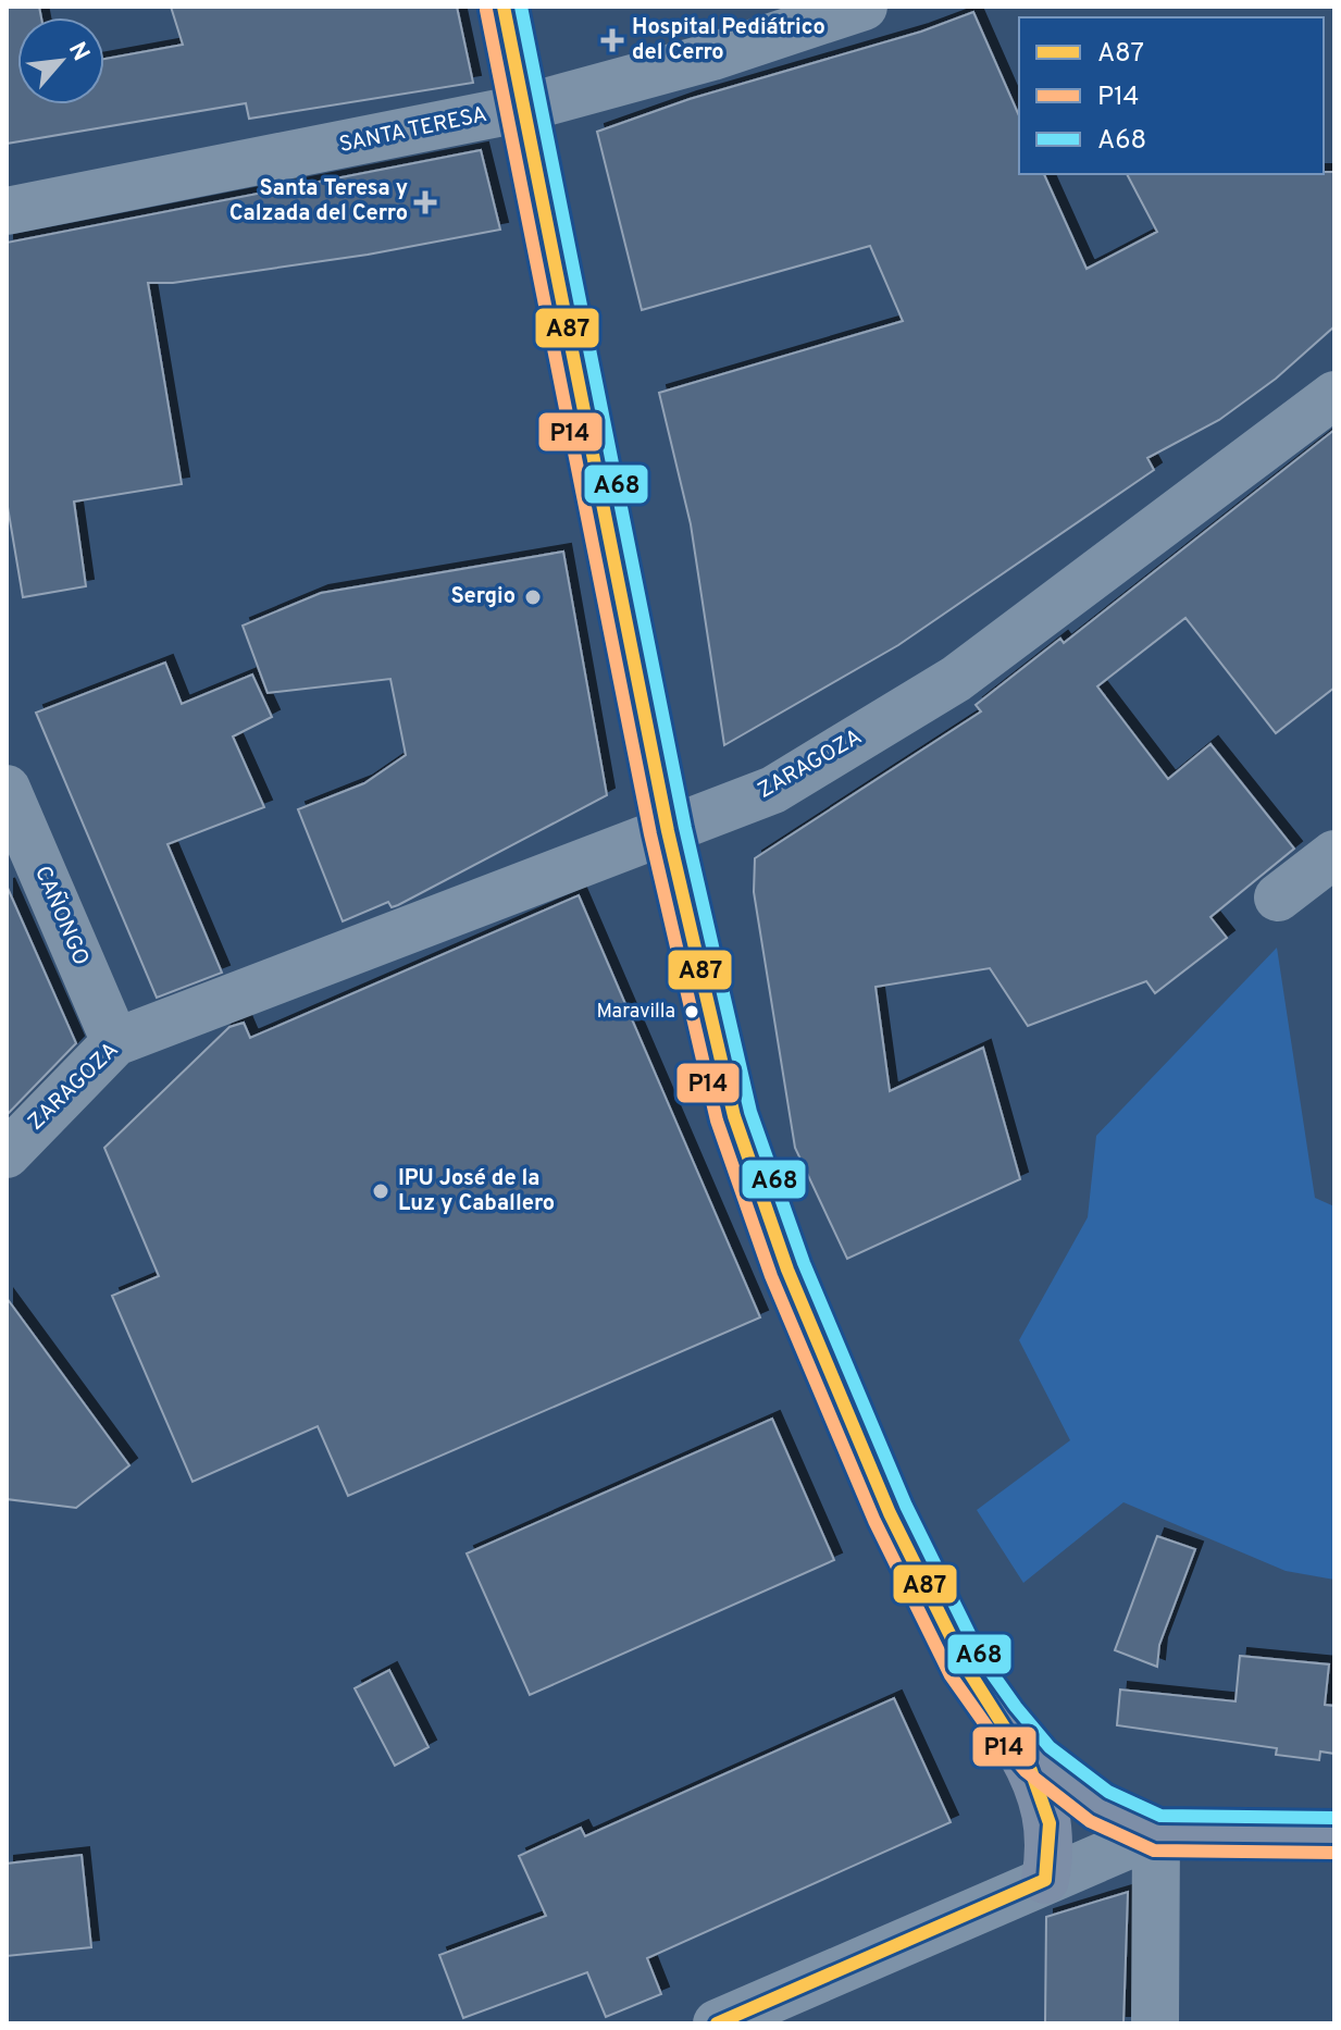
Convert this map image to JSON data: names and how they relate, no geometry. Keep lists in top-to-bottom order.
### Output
{
  "streets": {
    "street": ["SANTA TERESA", "ZARAGOZA", "CAÑONGO"]
  },
  "crossings": [
    ["ZARAGOZA", "CAÑONGO"]
  ],
  "places": {
    "health": ["Hospital Pediátrico del Cerro", "Santa Teresa y Calzada del Cerro"],
    "other": ["Sergio", "Maravilla", "IPU José de la Luz y Caballero"]
  },
  "lines": ["transit line A87", "transit line A68", "transit line P14"],
  "legend": ["A87", "P14", "A68"],
  "north": "top right"
}
